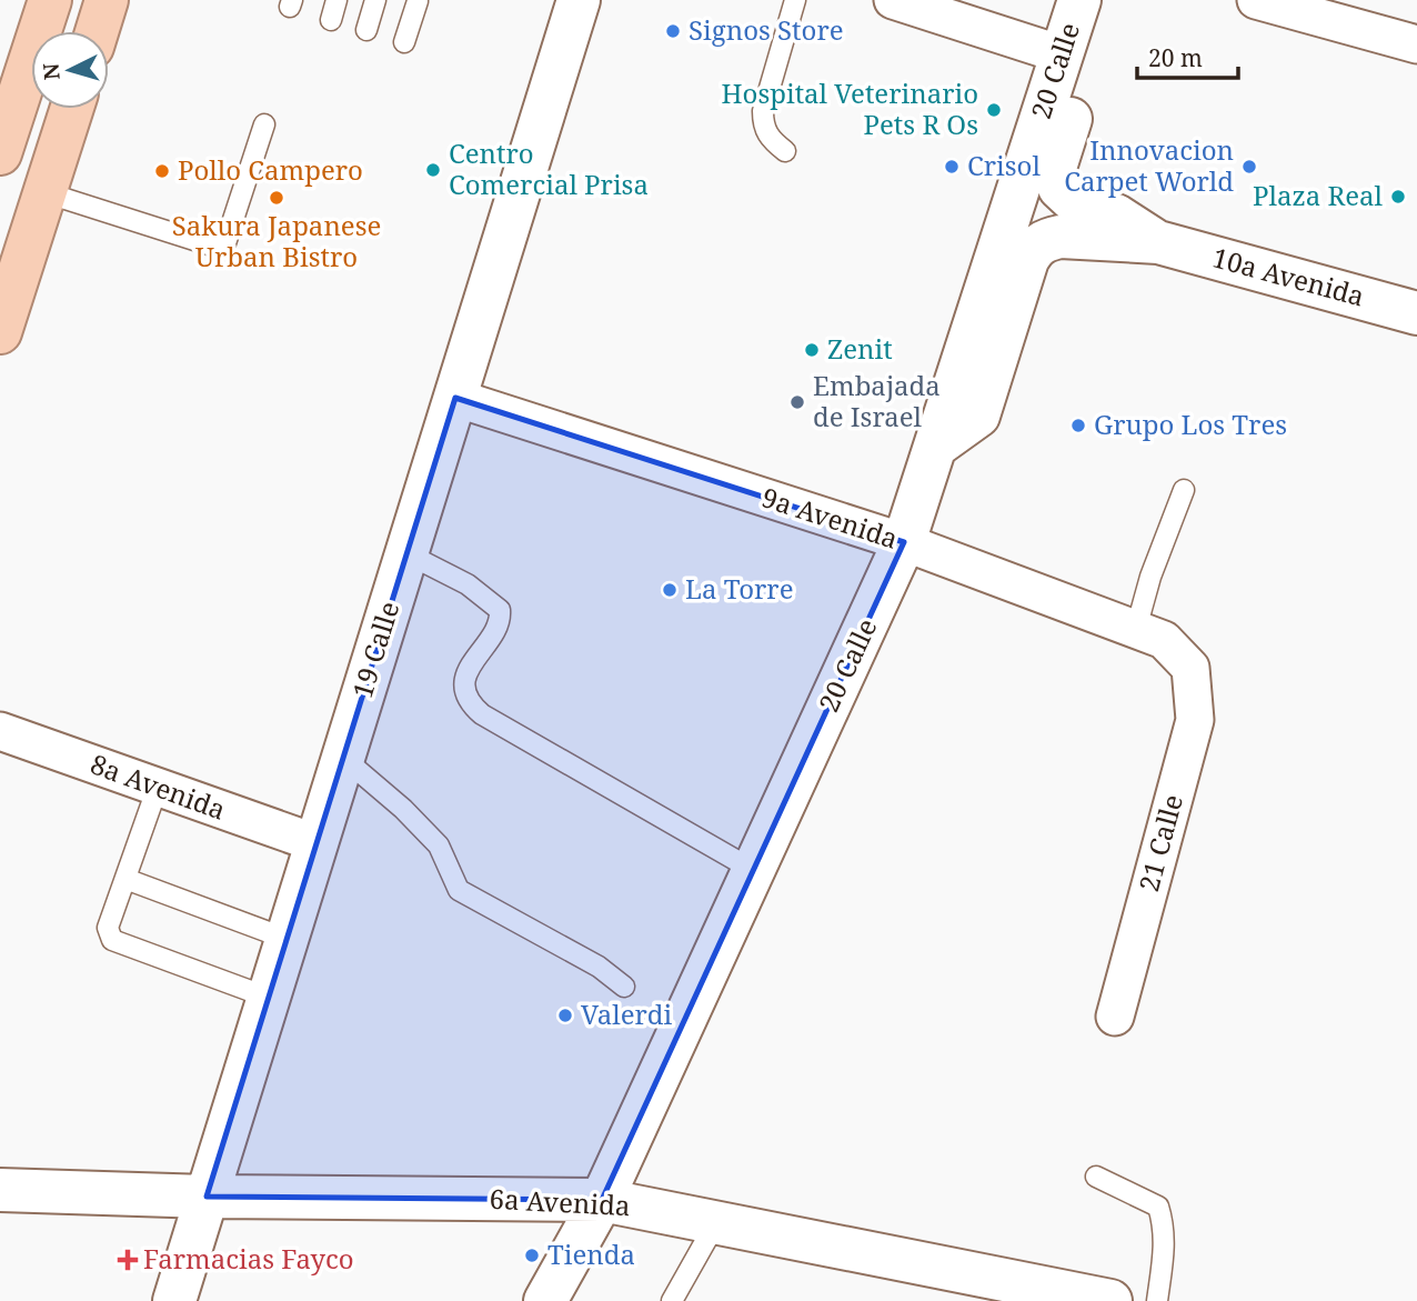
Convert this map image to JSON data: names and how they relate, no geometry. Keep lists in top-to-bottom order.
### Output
{
  "streets": {
    "street": [
      "20 Calle",
      "10a Avenida",
      "9a Avenida",
      "19 Calle",
      "8a Avenida",
      "21 Calle",
      "6a Avenida"
    ]
  },
  "crossings": [
    ["20 Calle", "10a Avenida"],
    ["20 Calle", "9a Avenida"],
    ["20 Calle", "6a Avenida"],
    ["9a Avenida", "19 Calle"],
    ["9a Avenida", "21 Calle"],
    ["19 Calle", "8a Avenida"],
    ["19 Calle", "6a Avenida"]
  ],
  "places": {
    "other": [
      "Signos Store",
      "Hospital Veterinario Pets R Os",
      "Crisol",
      "Innovacion Carpet World",
      "Centro Comercial Prisa",
      "Pollo Campero",
      "Plaza Real",
      "Sakura Japanese Urban Bistro",
      "Zenit",
      "Embajada de Israel",
      "Grupo Los Tres",
      "La Torre",
      "Valerdi",
      "Tienda"
    ],
    "health": ["Farmacias Fayco"]
  },
  "scale_bar": "20 m",
  "north": "left"
}
